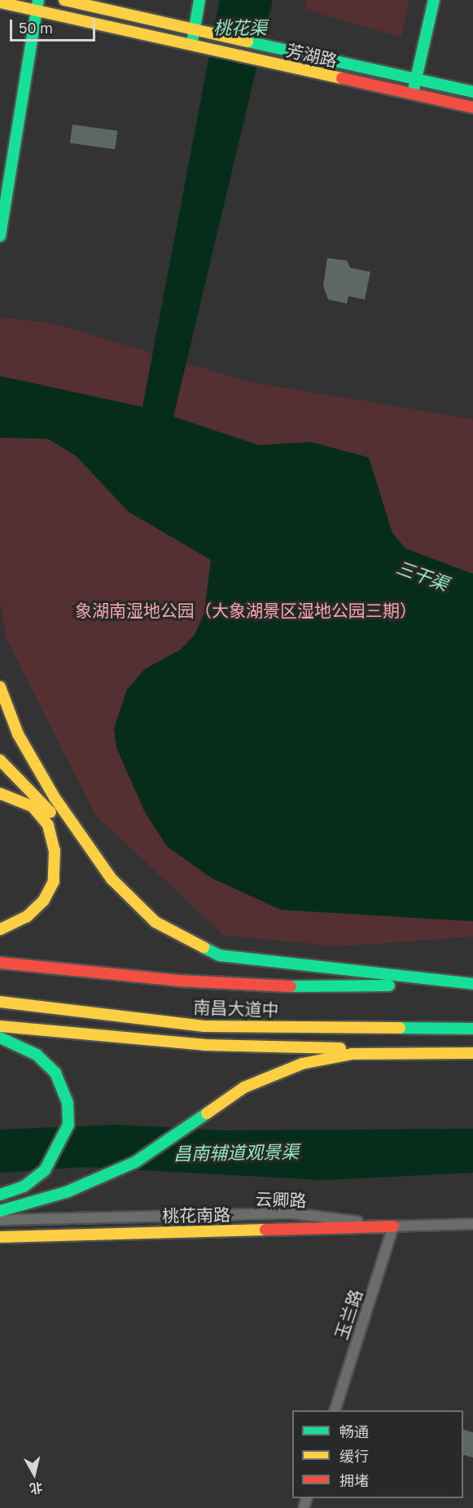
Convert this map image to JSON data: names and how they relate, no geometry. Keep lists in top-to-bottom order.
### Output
{
  "streets": {
    "main road": ["芳湖路", "南昌大道中", "桃花南路"],
    "street": ["云卿路", "玉兰路"]
  },
  "crossings": [
    ["云卿路", "桃花南路"],
    ["云卿路", "玉兰路"],
    ["桃花南路", "玉兰路"]
  ],
  "water": ["桃花渠", "三干渠", "昌南辅道观景渠"],
  "parks": ["象湖南湿地公园（大象湖景区湿地公园三期）"],
  "legend": ["畅通", "缓行", "拥堵"],
  "scale_bar": "50 m",
  "north": "bottom"
}
